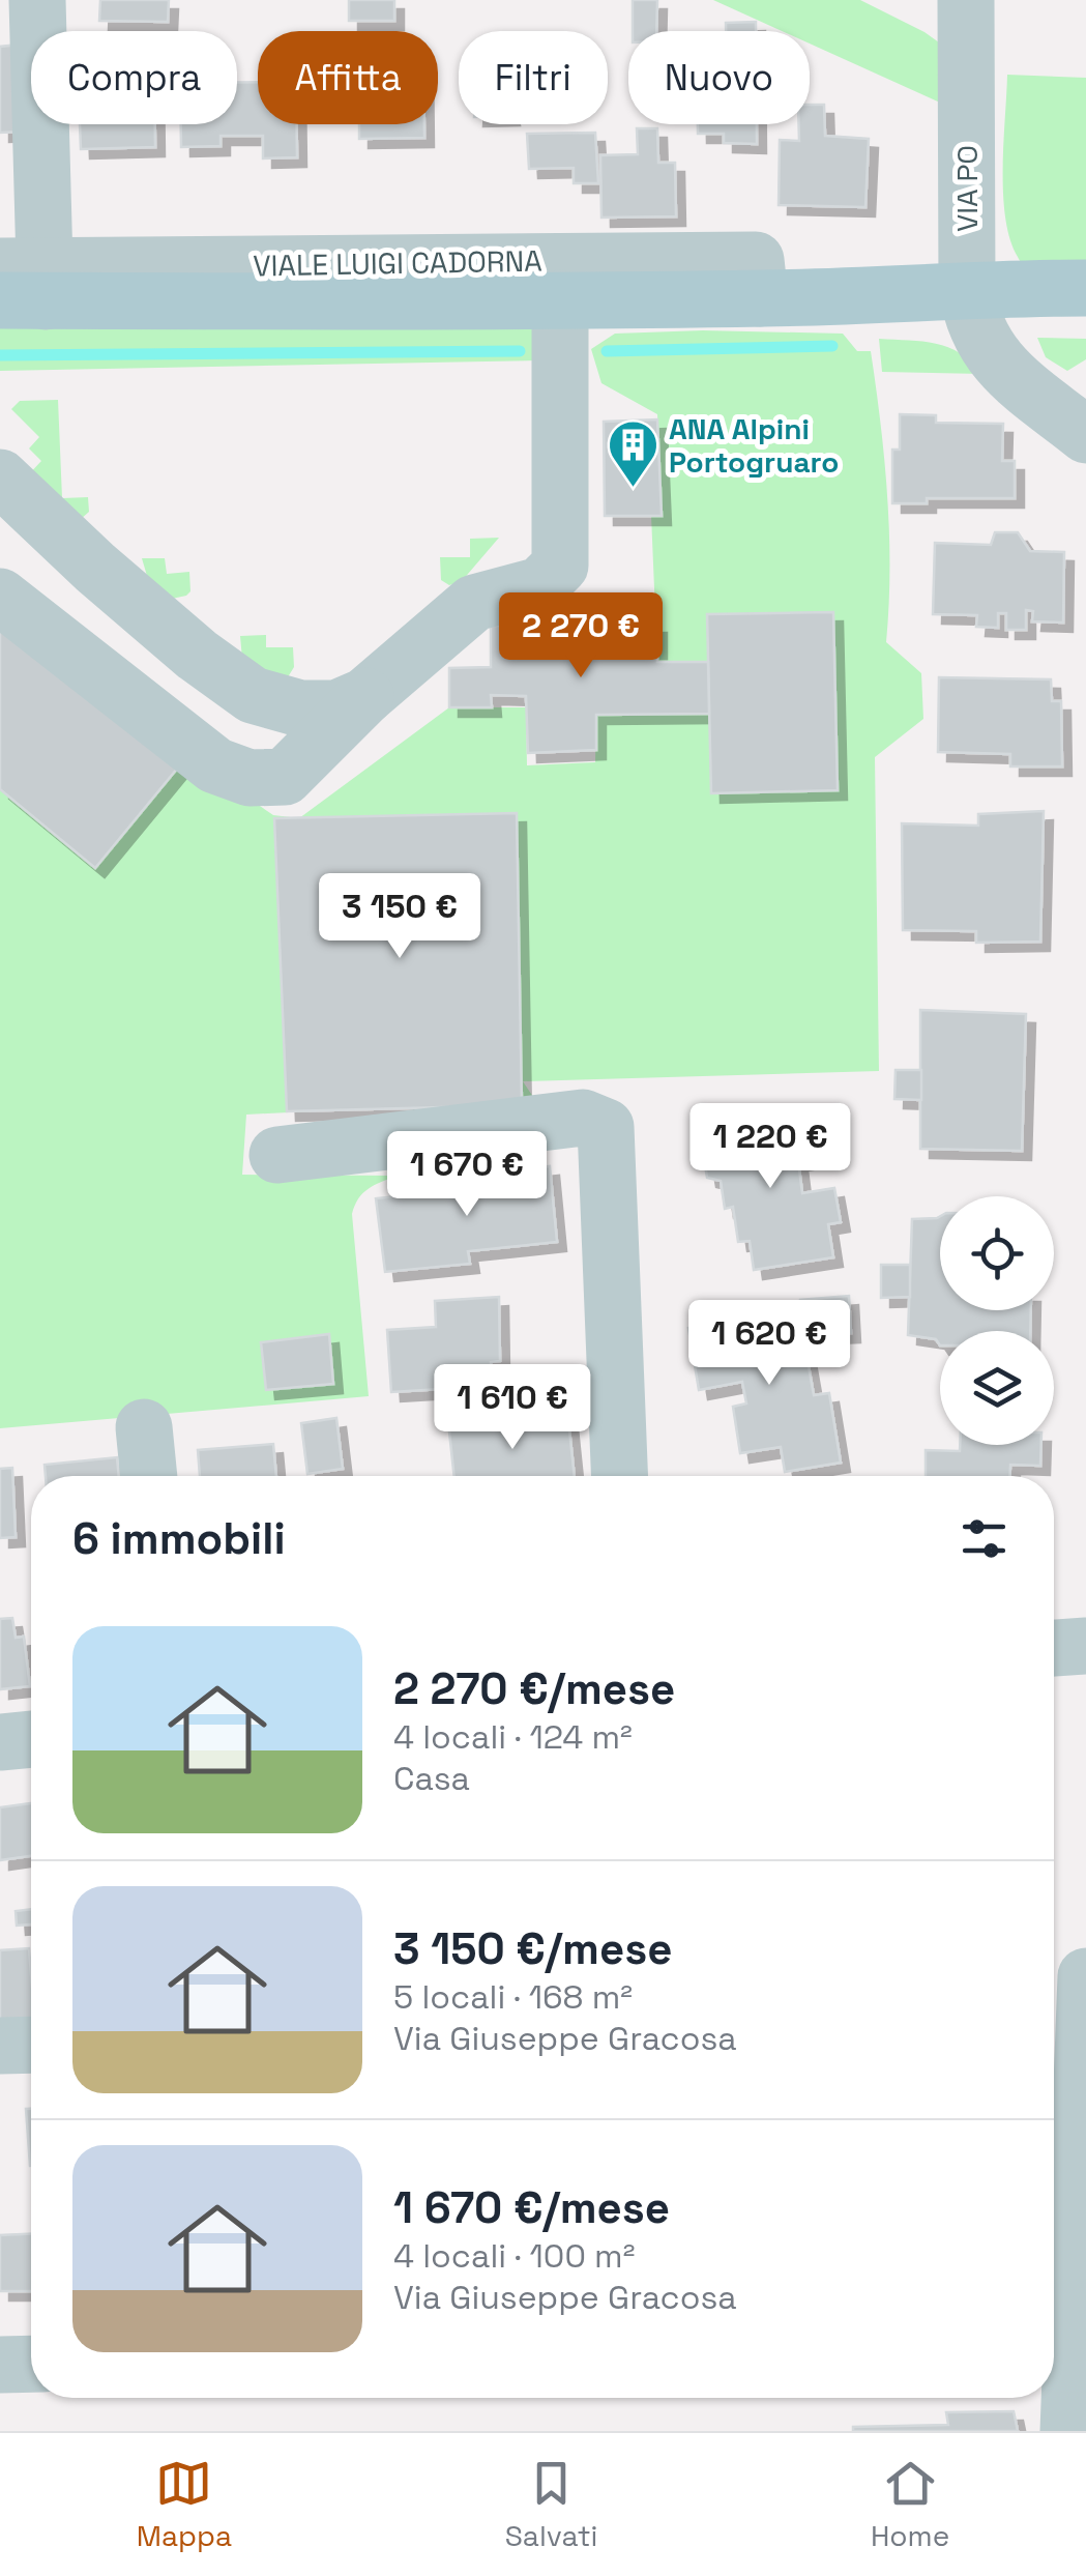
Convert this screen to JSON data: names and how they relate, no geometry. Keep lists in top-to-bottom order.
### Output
{
  "streets": {
    "main road": ["VIALE LUIGI CADORNA"],
    "street": ["VIA PO"]
  },
  "crossings": [
    ["VIA PO", "VIALE LUIGI CADORNA"]
  ],
  "places": {
    "building": ["ANA Alpini Portogruaro"]
  },
  "page": {
    "chip": [
      "Compra",
      "Affitta",
      "Filtri",
      "Nuovo"
    ],
    "price": [
      "2 270 €",
      "3 150 €",
      "1 220 €",
      "1 670 €",
      "1 620 €",
      "1 610 €"
    ],
    "heading": "6 immobili",
    "list": [
      {
        "name": "2 270 €/mese",
        "note": "4 locali · 124 m² · Casa"
      },
      {
        "name": "3 150 €/mese",
        "note": "5 locali · 168 m² · Via Giuseppe Gracosa"
      },
      {
        "name": "1 670 €/mese",
        "note": "4 locali · 100 m² · Via Giuseppe Gracosa"
      }
    ],
    "tabs": ["Mappa", "Salvati", "Home"]
  }
}
